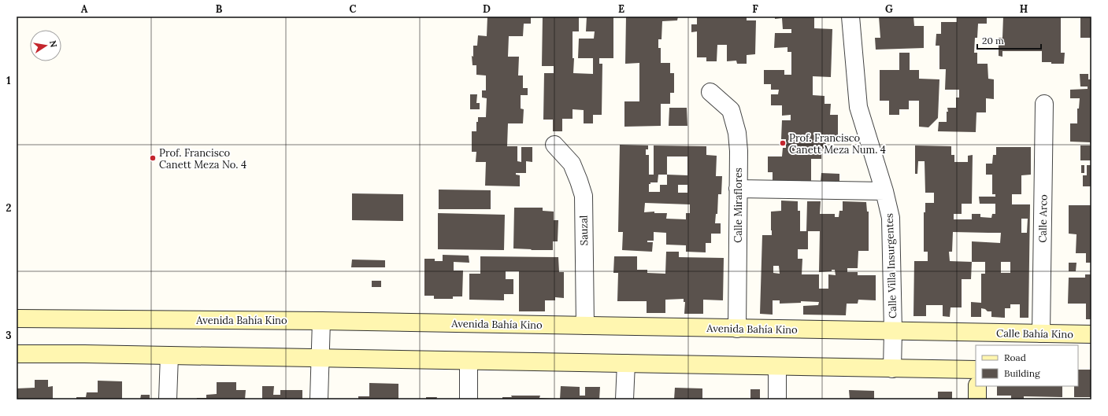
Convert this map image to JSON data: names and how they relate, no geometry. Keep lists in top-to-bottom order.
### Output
{
  "streets": {
    "street": [
      "Calle Miraflores",
      "Calle Arco",
      "Sauzal",
      "Calle Villa Insurgentes",
      "Avenida Bahía Kino",
      "Calle Bahía Kino"
    ]
  },
  "crossings": [
    ["Calle Miraflores", "Avenida Bahía Kino"],
    ["Calle Arco", "Calle Bahía Kino"],
    ["Sauzal", "Avenida Bahía Kino"],
    ["Calle Villa Insurgentes", "Avenida Bahía Kino"],
    ["Avenida Bahía Kino", "Calle Bahía Kino"]
  ],
  "places": ["Prof. Francisco Canett Meza Num. 4", "Prof. Francisco Canett Meza No. 4"],
  "legend": ["Road", "Building"],
  "scale_bar": "20 m",
  "north": "right",
  "grid": {
    "columns": [
      "A",
      "B",
      "C",
      "D",
      "E",
      "F",
      "G",
      "H"
    ],
    "rows": ["1", "2", "3"]
  }
}
